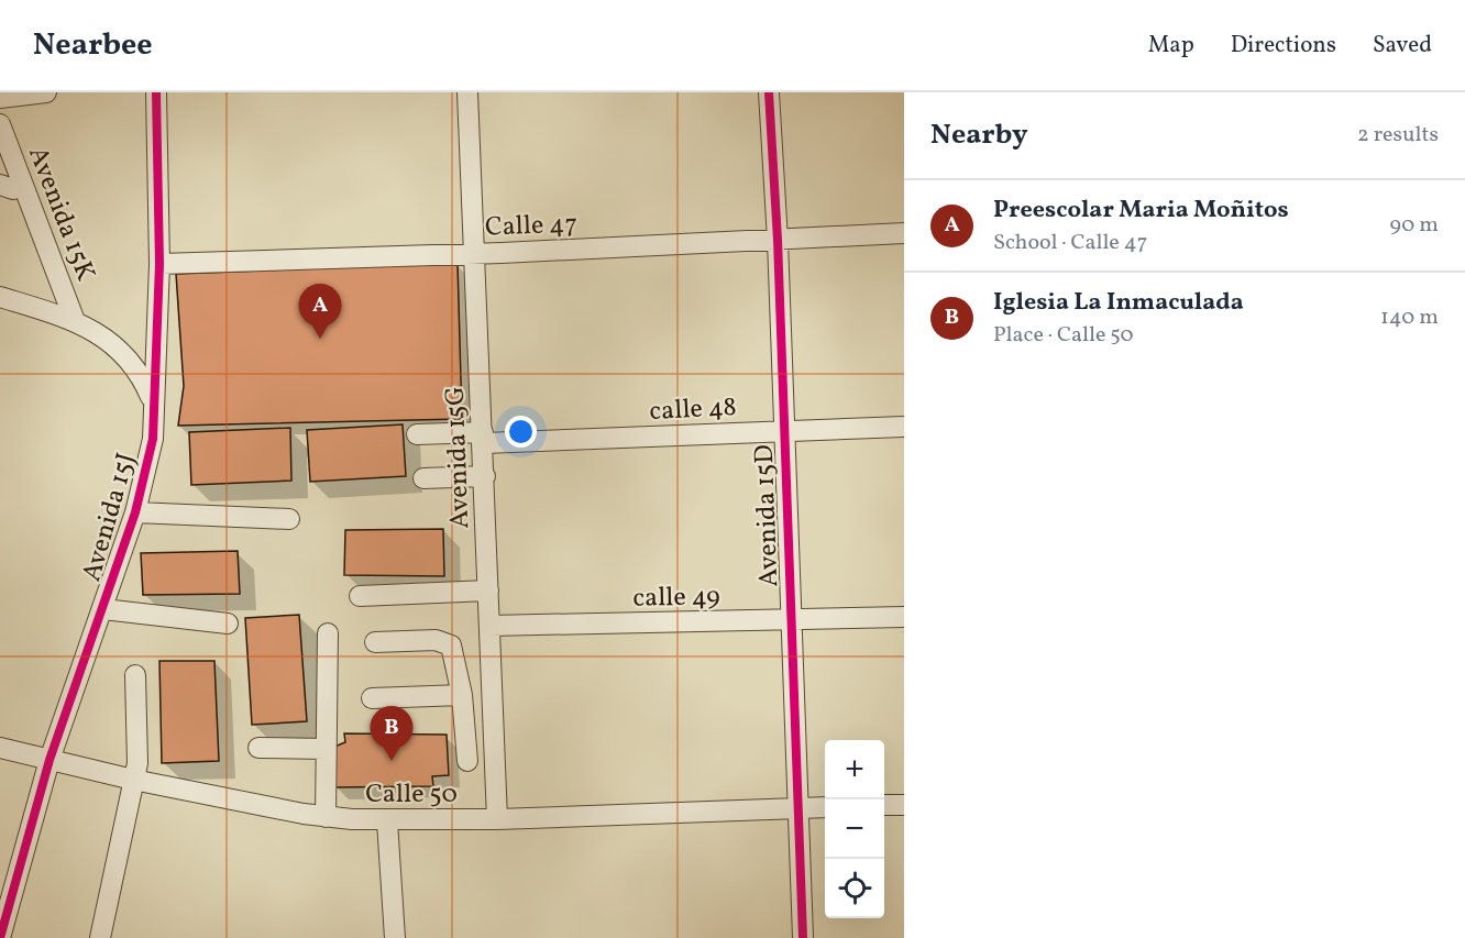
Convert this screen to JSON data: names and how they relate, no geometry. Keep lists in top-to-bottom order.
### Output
{
  "streets": {
    "street": [
      "Avenida 15K",
      "Calle 47",
      "calle 48",
      "Avenida 15G",
      "Avenida 15D",
      "Avenida 15J",
      "calle 49",
      "Calle 50"
    ]
  },
  "crossings": [
    ["Calle 47", "Avenida 15G"],
    ["Calle 47", "Avenida 15D"],
    ["Calle 47", "Avenida 15J"],
    ["calle 48", "Avenida 15G"],
    ["calle 48", "Avenida 15D"],
    ["Avenida 15G", "calle 49"],
    ["Avenida 15G", "Calle 50"],
    ["Avenida 15D", "calle 49"],
    ["Avenida 15D", "Calle 50"],
    ["Avenida 15J", "Calle 50"]
  ],
  "page": {
    "header": "Nearbee",
    "nav": ["Map", "Directions", "Saved"],
    "heading": ["Nearby", "2 results"],
    "list": [
      {
        "mark": "A",
        "name": "Preescolar Maria Moñitos",
        "note": "School · Calle 47",
        "value": "90 m"
      },
      {
        "mark": "B",
        "name": "Iglesia La Inmaculada",
        "note": "Place · Calle 50",
        "value": "140 m"
      }
    ],
    "pins": ["A", "B"],
    "map_buttons": ["+", "−"]
  }
}
